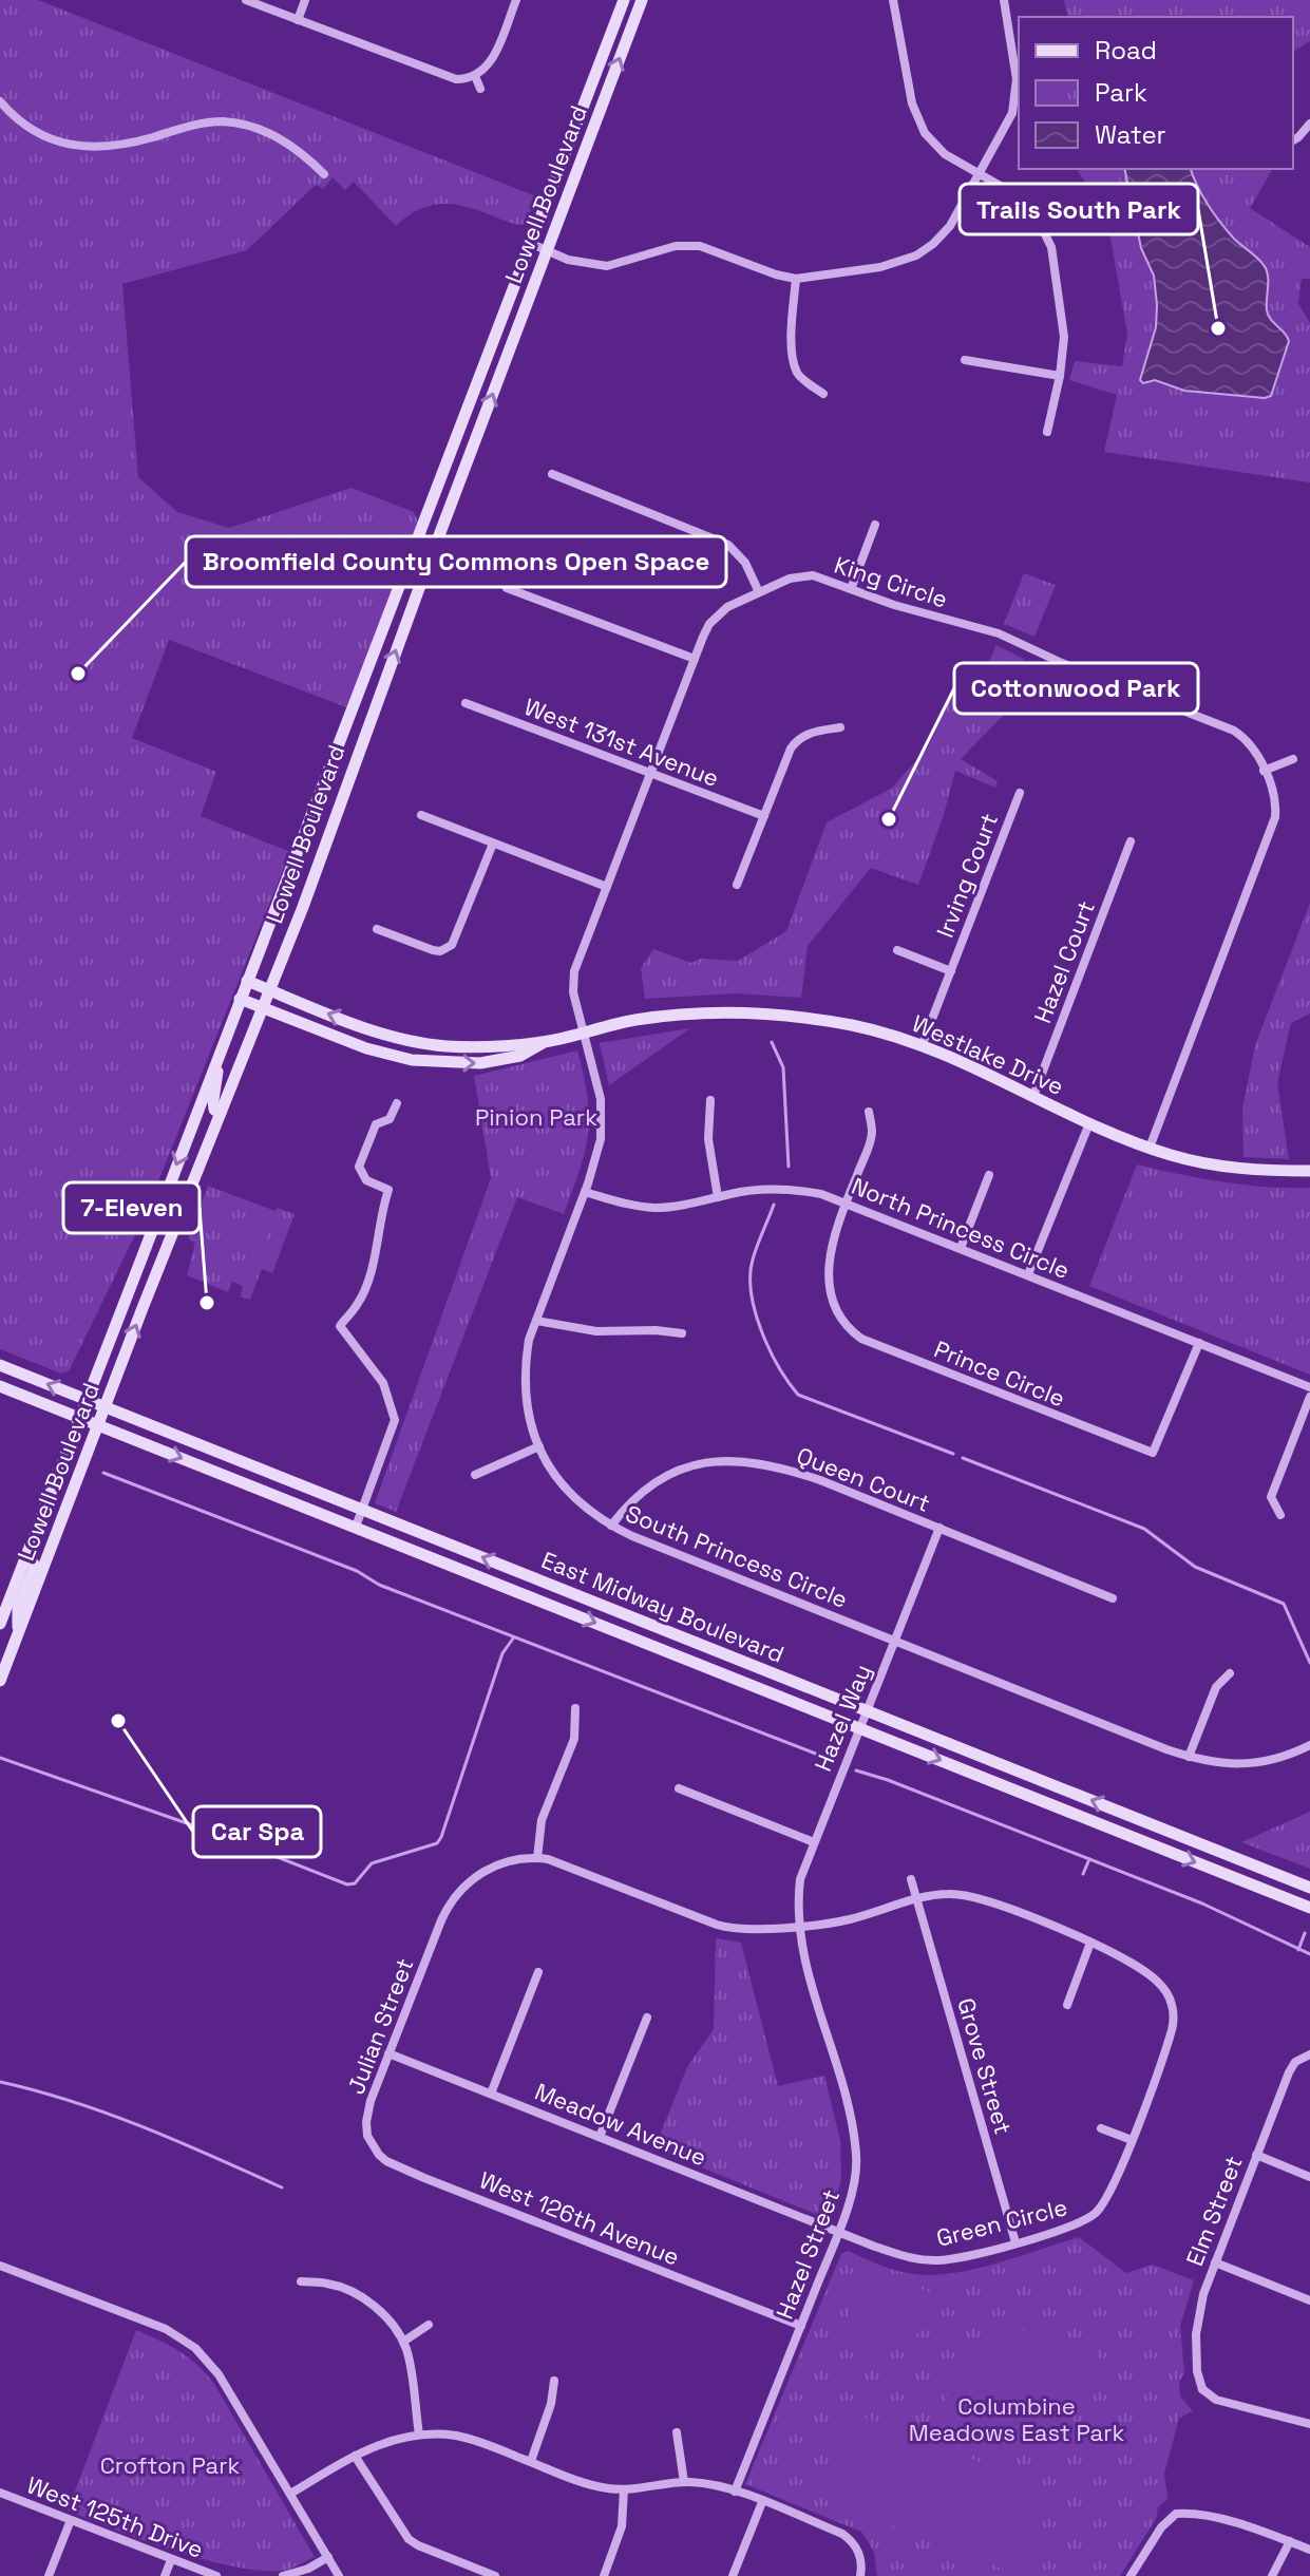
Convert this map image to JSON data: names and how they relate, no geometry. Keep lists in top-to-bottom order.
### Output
{
  "streets": {
    "main road": ["Lowell Boulevard", "Westlake Drive", "East Midway Boulevard"],
    "street": [
      "King Circle",
      "West 131st Avenue",
      "Irving Court",
      "Hazel Court",
      "North Princess Circle",
      "Prince Circle",
      "Queen Court",
      "South Princess Circle",
      "Hazel Way",
      "Julian Street",
      "Grove Street",
      "Meadow Avenue",
      "Elm Street",
      "West 126th Avenue",
      "Green Circle",
      "Hazel Street",
      "West 125th Drive"
    ]
  },
  "crossings": [
    ["Lowell Boulevard", "Westlake Drive"],
    ["Lowell Boulevard", "East Midway Boulevard"],
    ["King Circle", "West 131st Avenue"],
    ["King Circle", "Westlake Drive"],
    ["King Circle", "South Princess Circle"],
    ["Irving Court", "Westlake Drive"],
    ["Hazel Court", "Westlake Drive"],
    ["Westlake Drive", "South Princess Circle"],
    ["North Princess Circle", "Prince Circle"],
    ["North Princess Circle", "South Princess Circle"],
    ["Queen Court", "South Princess Circle"],
    ["Queen Court", "Hazel Way"],
    ["South Princess Circle", "Hazel Way"],
    ["East Midway Boulevard", "Hazel Way"],
    ["Hazel Way", "Hazel Street"],
    ["Julian Street", "Meadow Avenue"],
    ["Julian Street", "West 126th Avenue"],
    ["Grove Street", "Green Circle"],
    ["Meadow Avenue", "Green Circle"],
    ["Meadow Avenue", "Hazel Street"],
    ["West 126th Avenue", "Hazel Street"],
    ["Green Circle", "Hazel Street"]
  ],
  "parks": ["Pinion Park", "Columbine Meadows East Park", "Crofton Park"],
  "places": [
    "Trails South Park",
    "Broomfield County Commons Open Space",
    "Cottonwood Park",
    "7-Eleven",
    "Car Spa"
  ],
  "legend": ["Road", "Park", "Water"]
}
